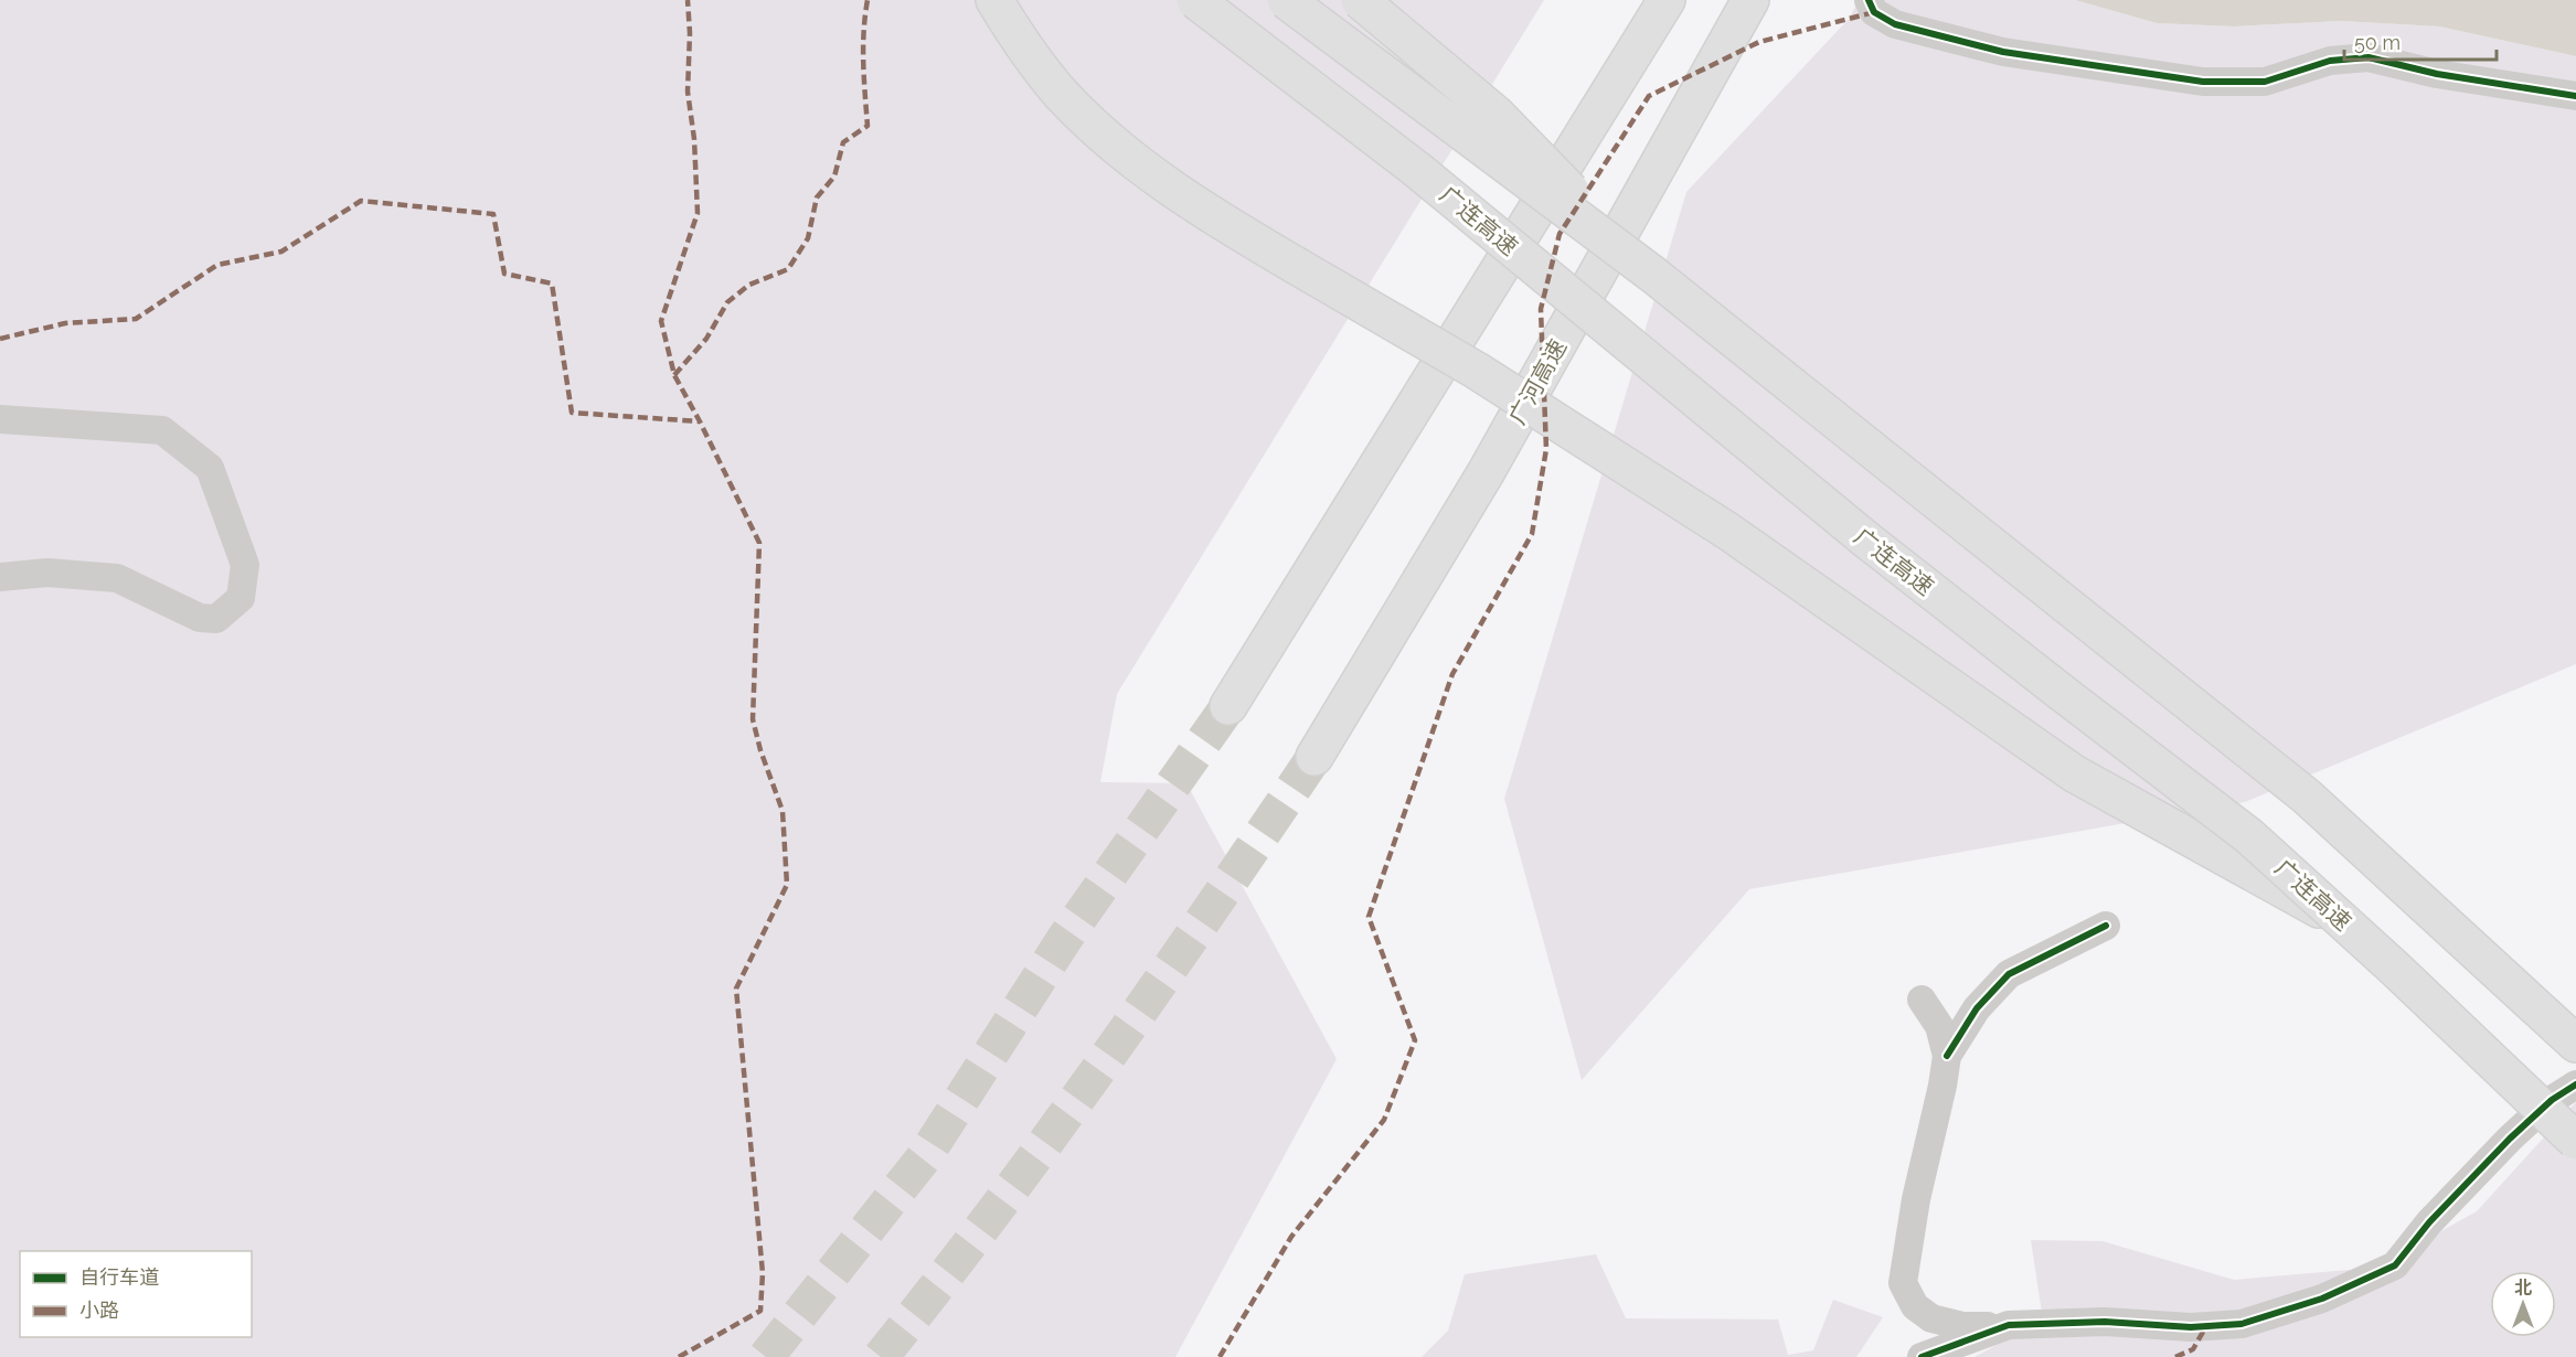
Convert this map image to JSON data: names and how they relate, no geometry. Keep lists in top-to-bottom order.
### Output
{
  "streets": {
    "highway": ["广连高速", "广河高速"]
  },
  "legend": ["自行车道", "小路"],
  "scale_bar": "50 m",
  "north": "top"
}
